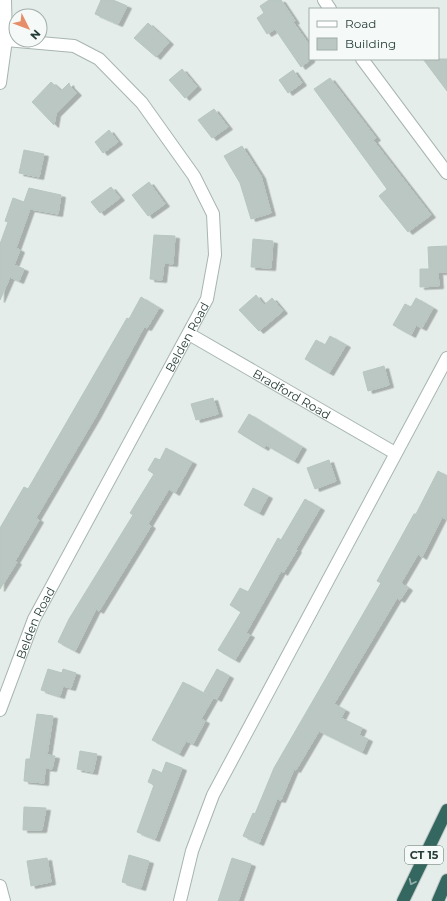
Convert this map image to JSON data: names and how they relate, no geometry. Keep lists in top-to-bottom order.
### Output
{
  "streets": {
    "highway": ["CT 15"],
    "street": ["Belden Road", "Bradford Road"]
  },
  "crossings": [
    ["Belden Road", "Bradford Road"]
  ],
  "legend": ["Road", "Building"],
  "north": "bottom right"
}
